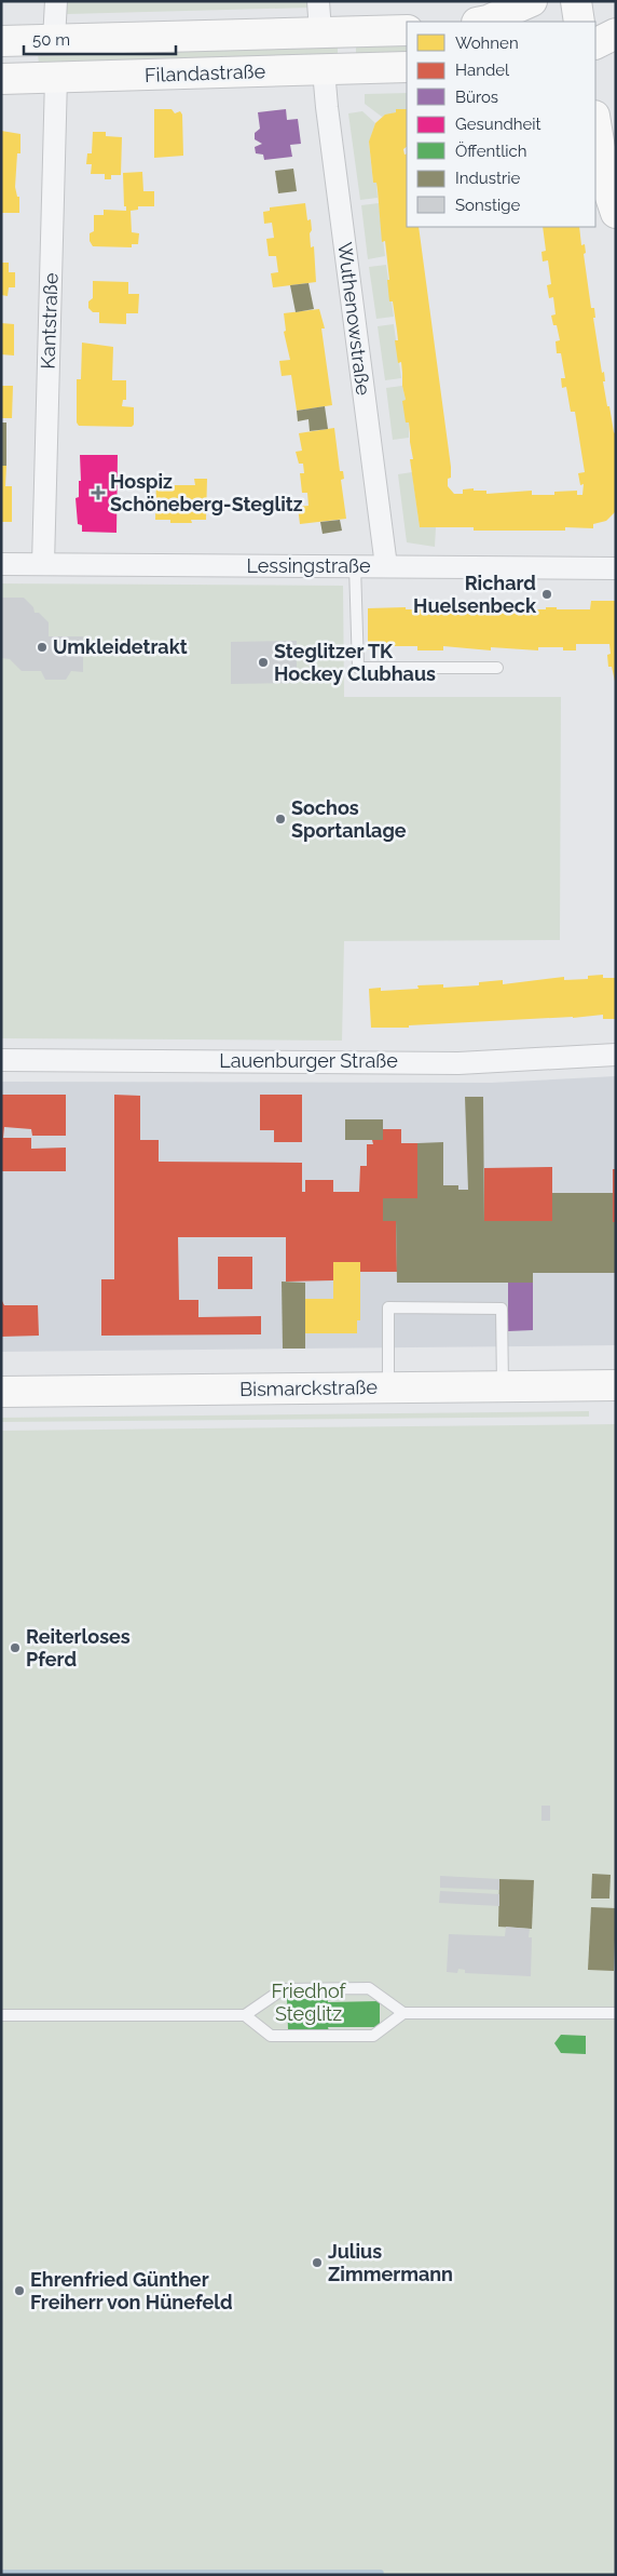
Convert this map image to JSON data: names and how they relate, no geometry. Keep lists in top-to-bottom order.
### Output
{
  "streets": {
    "main road": ["Filandastraße", "Bismarckstraße"],
    "street": [
      "Wuthenowstraße",
      "Kantstraße",
      "Lessingstraße",
      "Lauenburger Straße"
    ]
  },
  "crossings": [
    ["Filandastraße", "Wuthenowstraße"],
    ["Filandastraße", "Kantstraße"],
    ["Wuthenowstraße", "Lessingstraße"],
    ["Kantstraße", "Lessingstraße"]
  ],
  "parks": ["Friedhof Steglitz"],
  "places": {
    "health": ["Hospiz Schöneberg-Steglitz"],
    "other": [
      "Richard Huelsenbeck",
      "Umkleidetrakt",
      "Steglitzer TK Hockey Clubhaus",
      "Sochos Sportanlage",
      "Reiterloses Pferd",
      "Julius Zimmermann",
      "Ehrenfried Günther Freiherr von Hünefeld"
    ]
  },
  "legend": [
    "Wohnen",
    "Handel",
    "Büros",
    "Gesundheit",
    "Öffentlich",
    "Industrie",
    "Sonstige"
  ],
  "scale_bar": "50 m"
}
